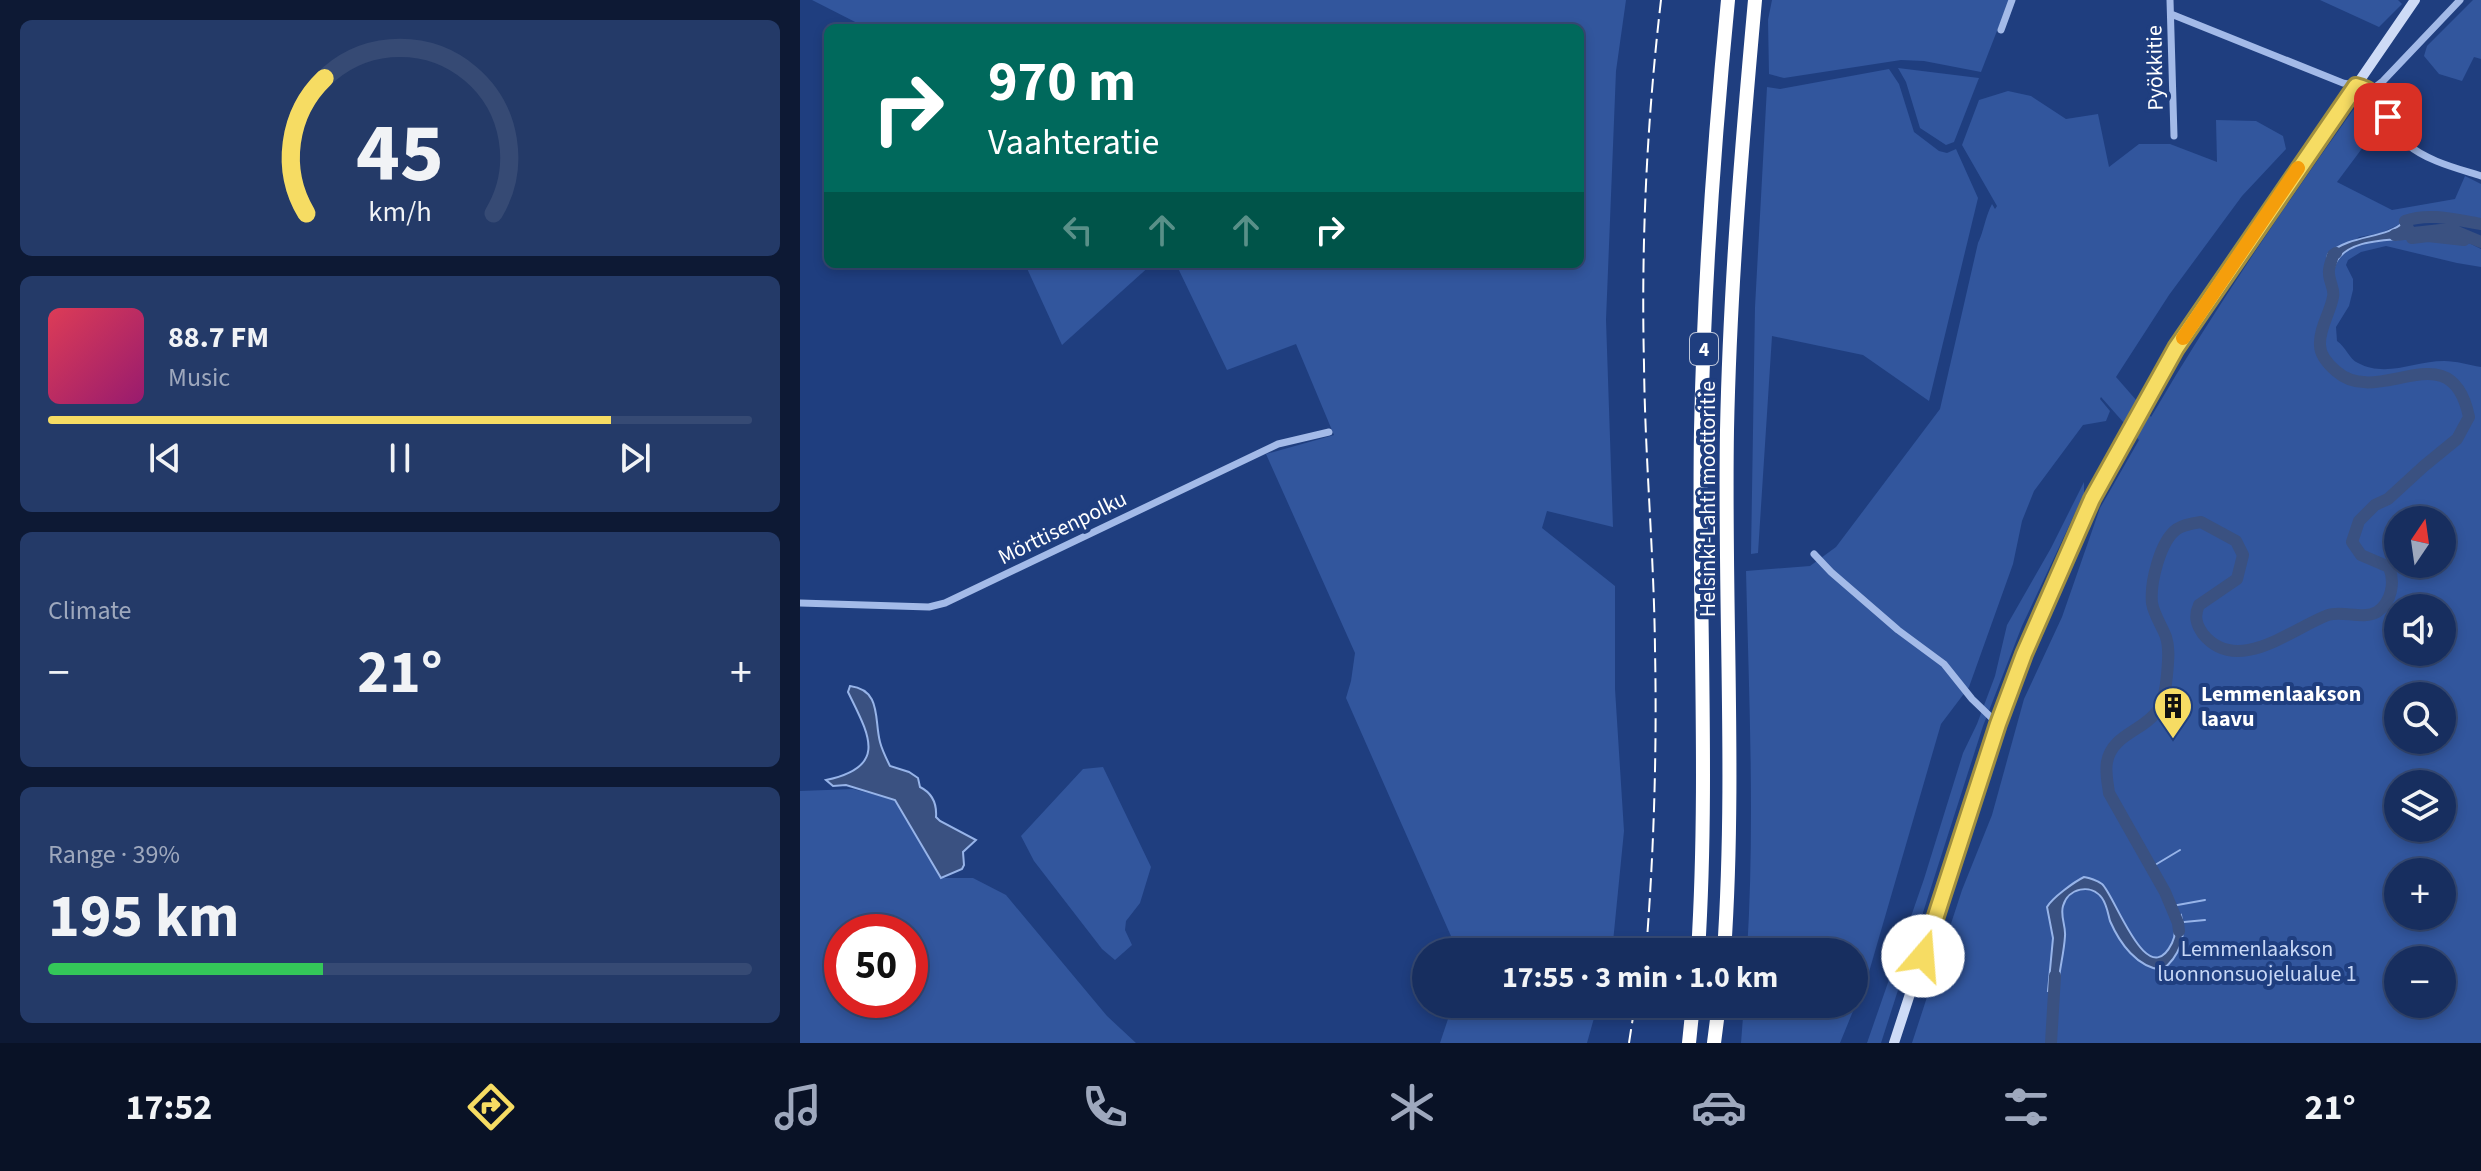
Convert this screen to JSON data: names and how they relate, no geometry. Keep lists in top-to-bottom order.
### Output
{
  "streets": {
    "highway": ["4", "Helsinki-Lahti moottoritie"],
    "street": ["Pyökkitie", "Mörttisenpolku"]
  },
  "parks": ["Lemmenlaakson luonnonsuojelualue 1"],
  "places": {
    "building": ["Lemmenlaakson laavu"]
  },
  "north": "top",
  "page": {
    "turn": ["970 m", "Vaahteratie"],
    "song": ["88.7 FM", "Music"],
    "map_buttons": ["+", "−"],
    "tile": [
      "Climate",
      ["Range · 39%", "195 km"]
    ],
    "heat": ["−", "21°", "+"],
    "limit": "50",
    "trip": "17:55 · 3 min · 1.0 km",
    "tabs": ["17:52", "21°"],
    "gauge": ["45", "km/h"]
  }
}
